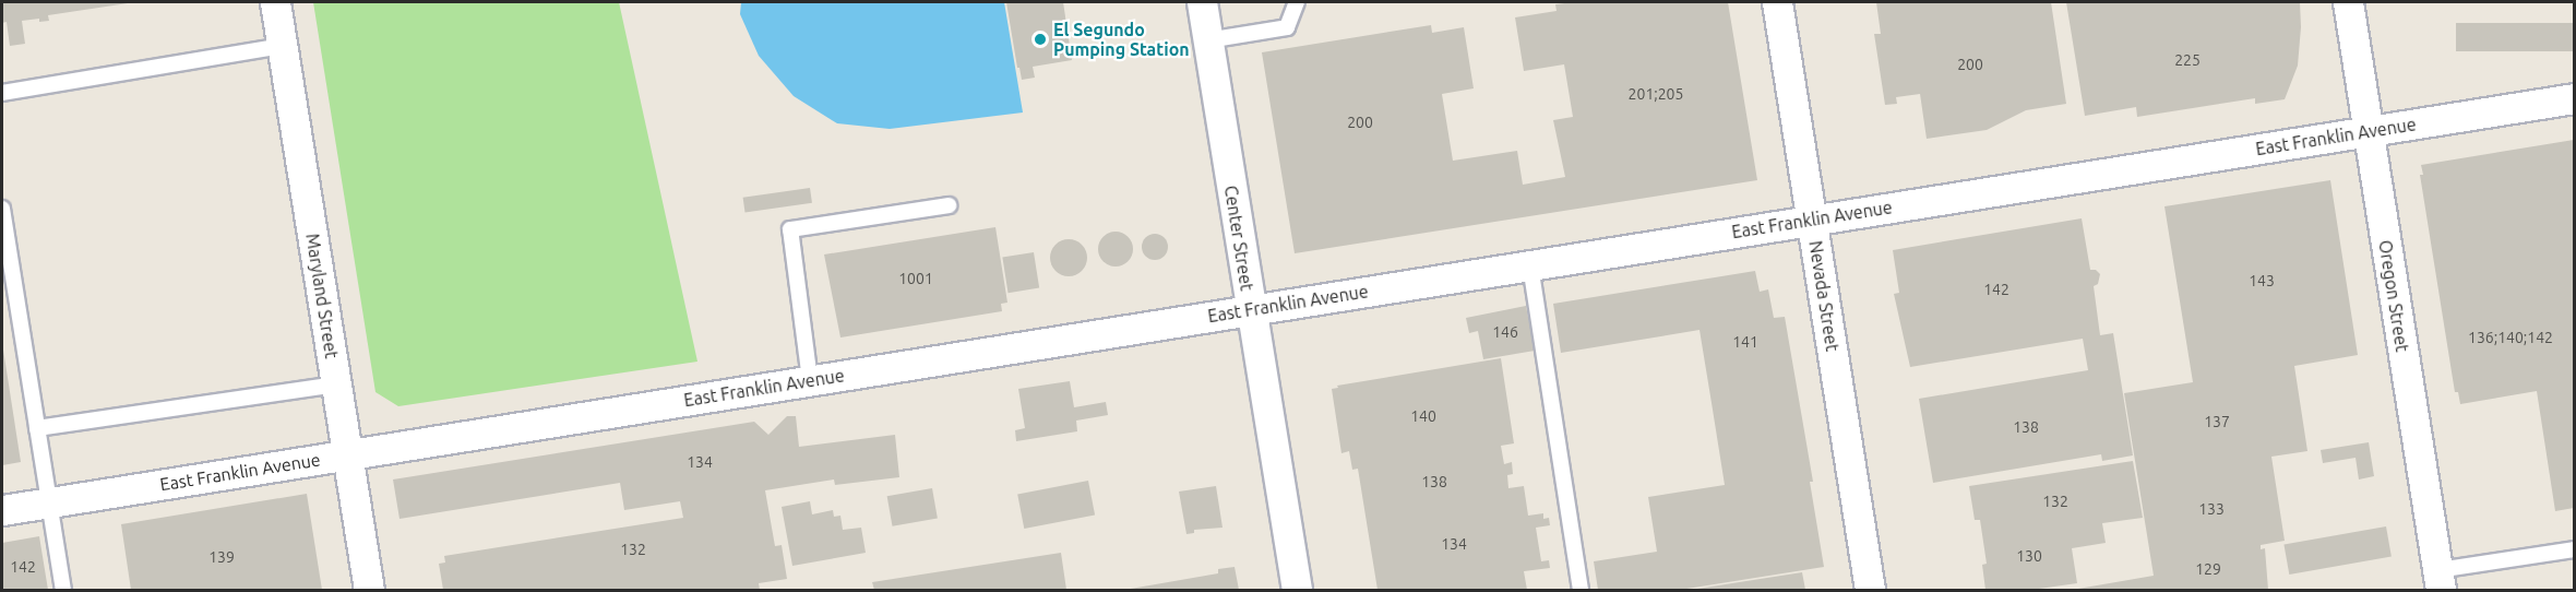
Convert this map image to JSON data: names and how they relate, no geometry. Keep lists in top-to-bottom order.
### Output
{
  "streets": {
    "street": [
      "East Franklin Avenue",
      "Center Street",
      "Maryland Street",
      "Nevada Street",
      "Oregon Street"
    ]
  },
  "crossings": [
    ["East Franklin Avenue", "Center Street"],
    ["East Franklin Avenue", "Maryland Street"],
    ["East Franklin Avenue", "Nevada Street"],
    ["East Franklin Avenue", "Oregon Street"]
  ],
  "places": ["El Segundo Pumping Station"],
  "house_numbers": [
    "225",
    "200",
    "201;205",
    "200",
    "1001",
    "143",
    "142",
    "146",
    "136;140;142",
    "141",
    "140",
    "137",
    "138",
    "134",
    "138",
    "132",
    "133",
    "134",
    "132",
    "130",
    "139",
    "142",
    "129"
  ]
}
